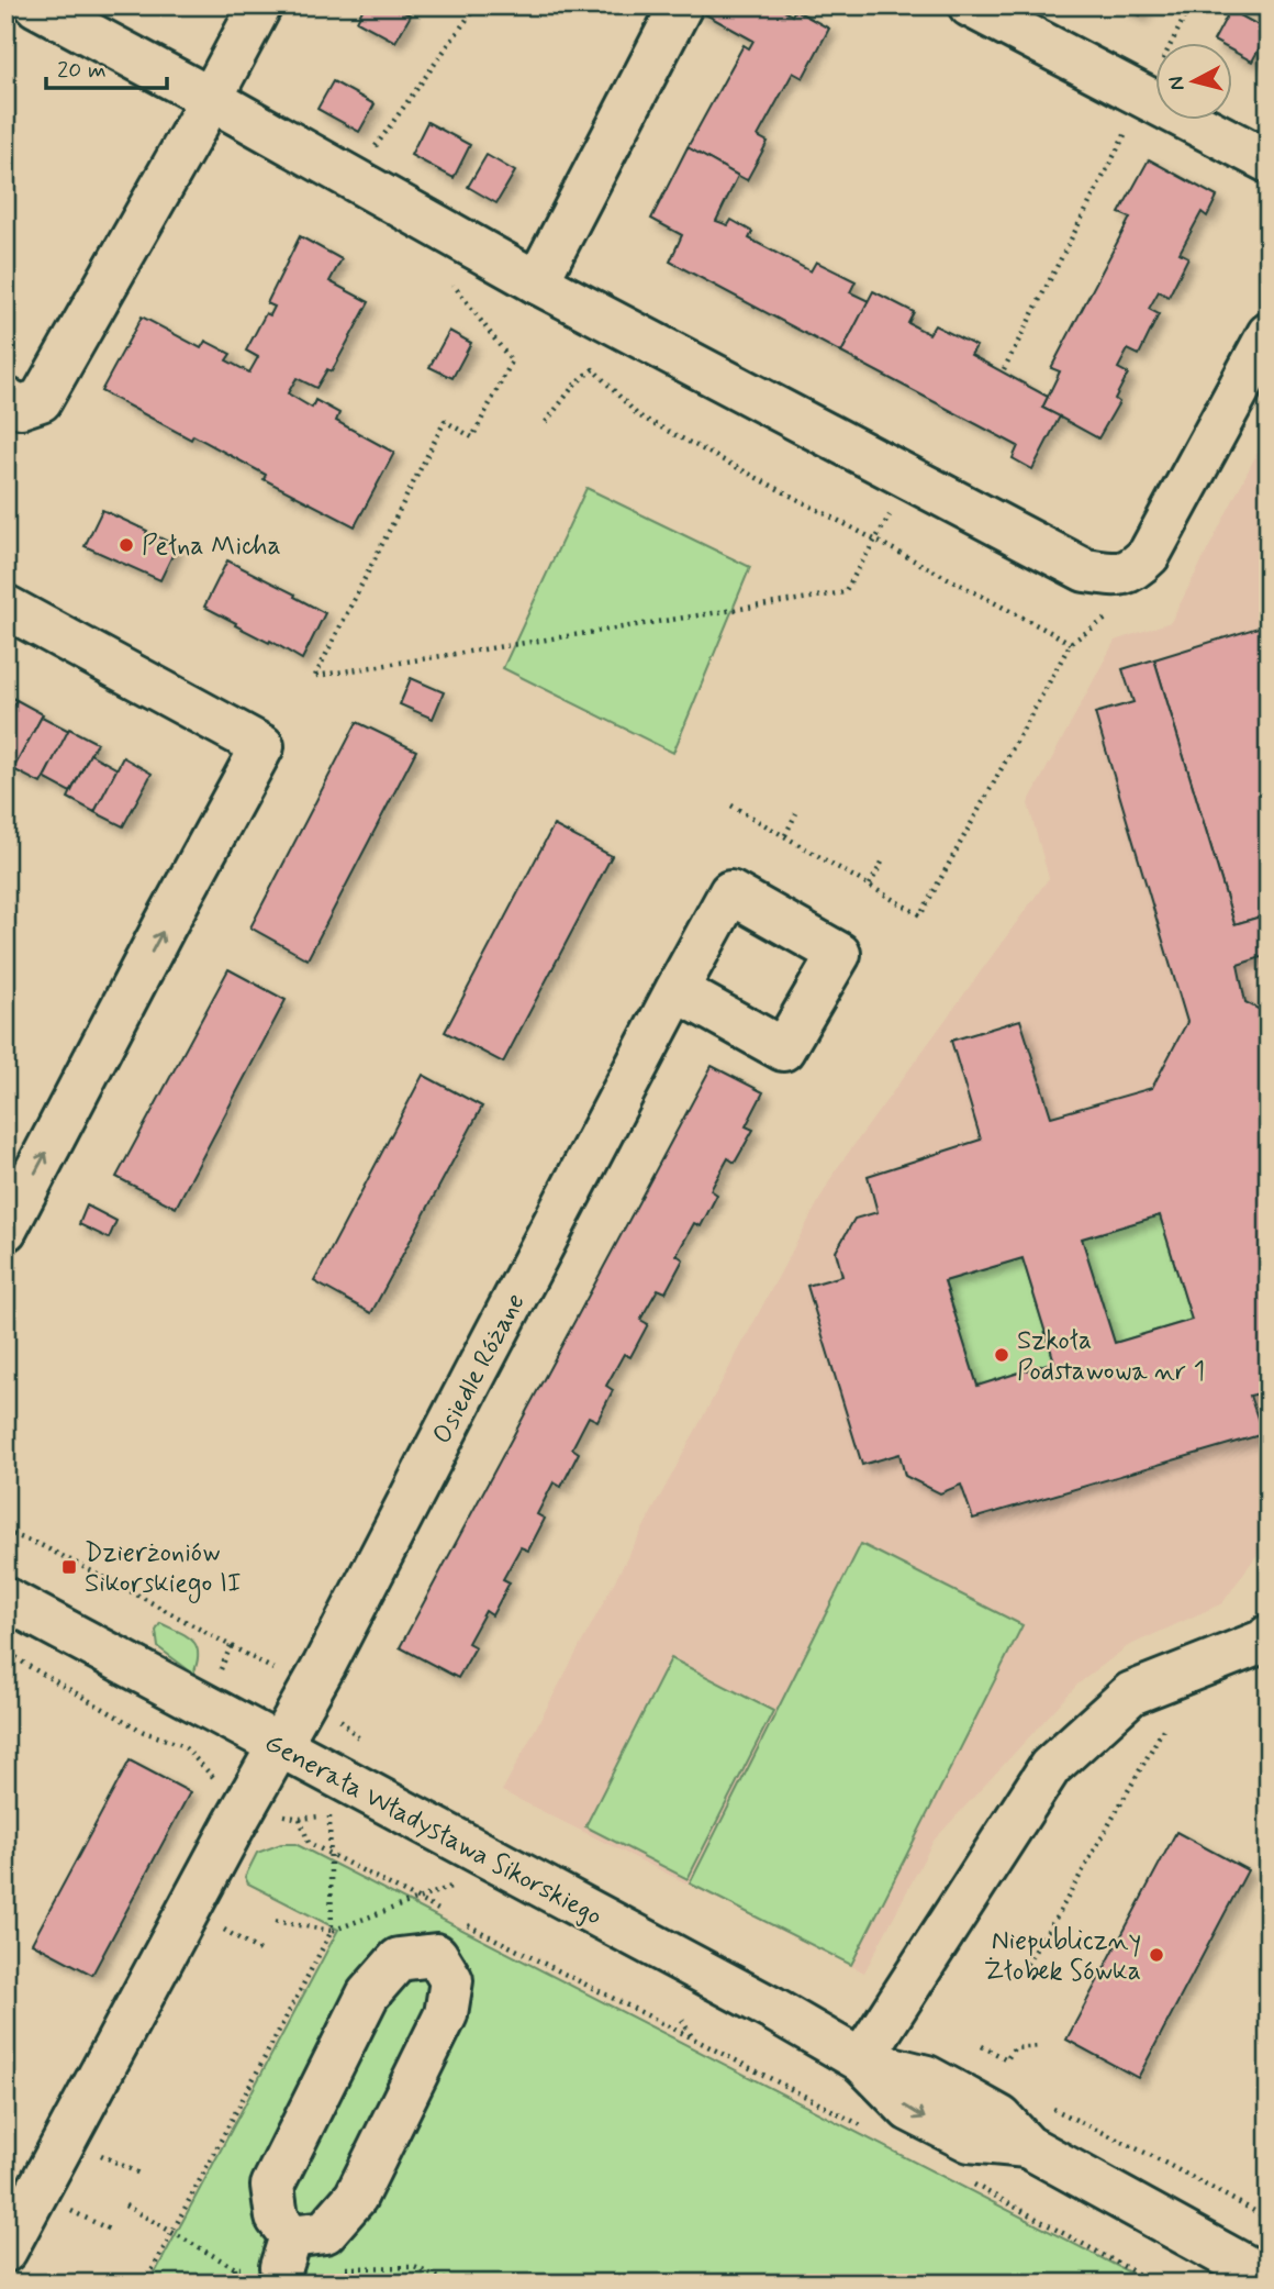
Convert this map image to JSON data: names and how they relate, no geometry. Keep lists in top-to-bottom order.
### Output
{
  "streets": {
    "street": ["Osiedle Różane", "Generała Władysława Sikorskiego"]
  },
  "crossings": [
    ["Osiedle Różane", "Generała Władysława Sikorskiego"]
  ],
  "places": {
    "other": ["Pełna Micha", "Szkoła Podstawowa nr 1", "Niepubliczny Żłobek Sówka"],
    "transit": ["Dzierżoniów Sikorskiego II"]
  },
  "scale_bar": "20 m",
  "north": "left"
}
